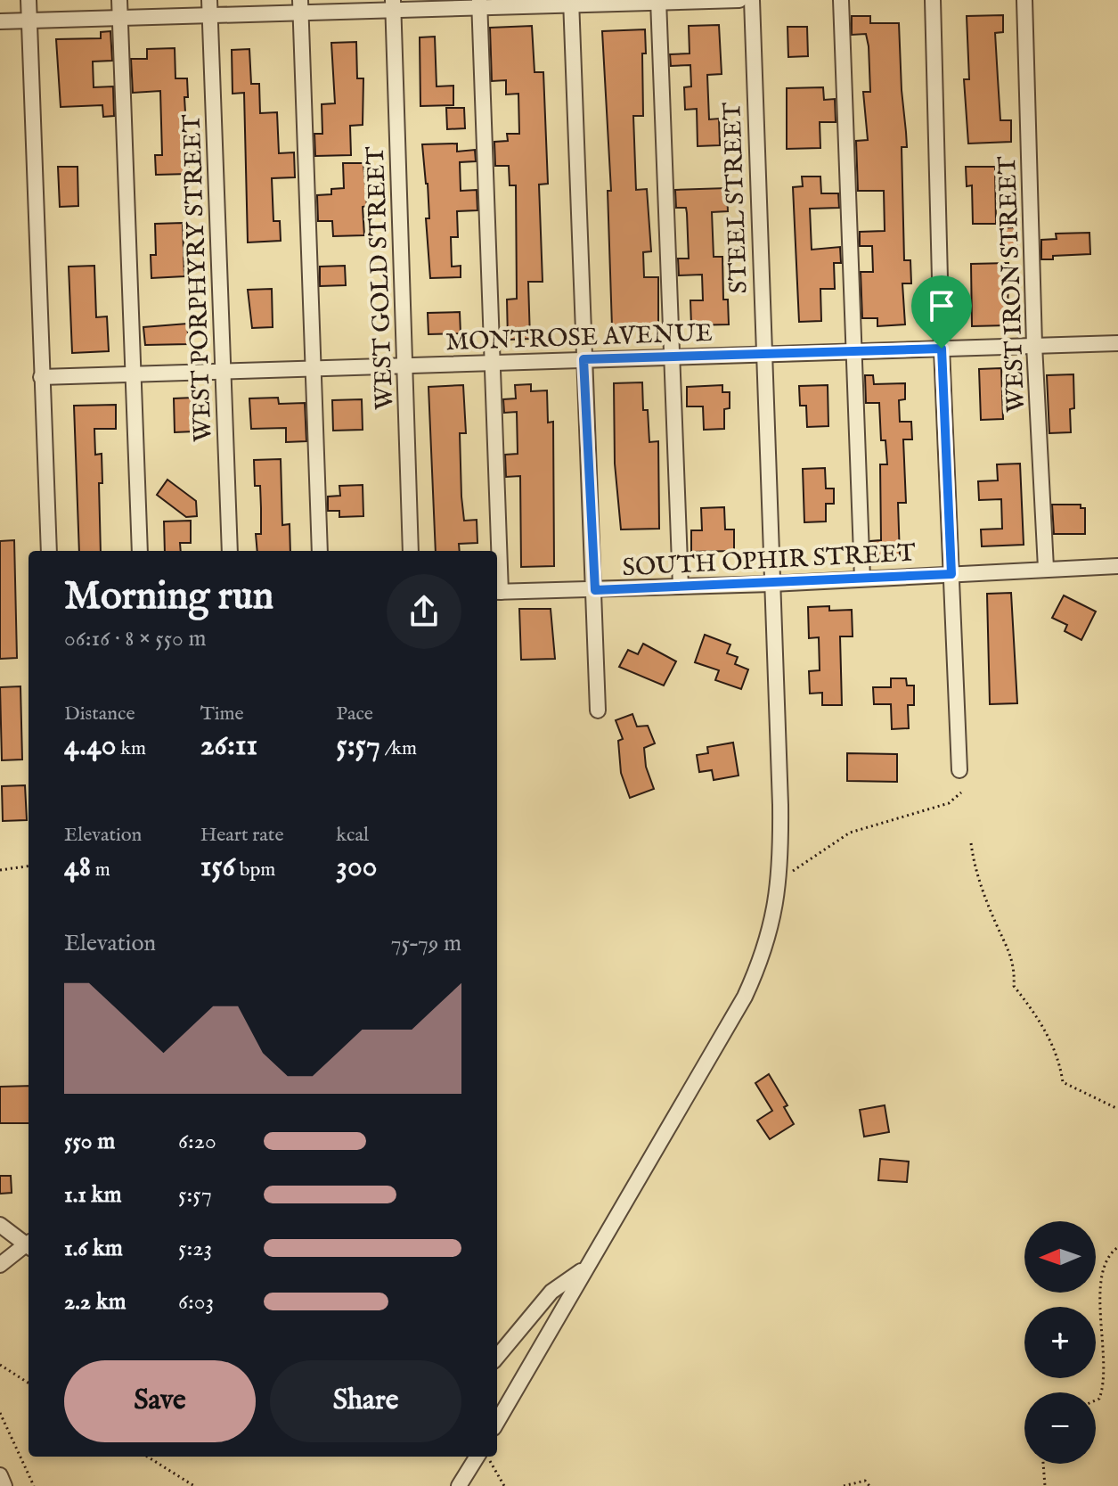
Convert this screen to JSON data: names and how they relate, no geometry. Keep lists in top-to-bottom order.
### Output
{
  "streets": {
    "street": [
      "STEEL STREET",
      "WEST PORPHYRY STREET",
      "WEST GOLD STREET",
      "WEST IRON STREET",
      "MONTROSE AVENUE",
      "SOUTH OPHIR STREET"
    ]
  },
  "crossings": [
    ["STEEL STREET", "MONTROSE AVENUE"],
    ["STEEL STREET", "SOUTH OPHIR STREET"],
    ["WEST PORPHYRY STREET", "MONTROSE AVENUE"],
    ["WEST GOLD STREET", "MONTROSE AVENUE"],
    ["WEST IRON STREET", "MONTROSE AVENUE"],
    ["WEST IRON STREET", "SOUTH OPHIR STREET"]
  ],
  "north": "left",
  "page": {
    "heading": ["Morning run", "06:16 · 8 × 550 m"],
    "stats": [
      ["Distance", "4.40 km"],
      ["Time", "26:11"],
      ["Pace", "5:57 /km"],
      ["Elevation", "48 m"],
      ["Heart rate", "156 bpm"],
      ["kcal", "300"]
    ],
    "chart": ["Elevation", "75–79 m"],
    "list": [
      {
        "name": "550 m",
        "note": "6:20"
      },
      {
        "name": "1.1 km",
        "note": "5:57"
      },
      {
        "name": "1.6 km",
        "note": "5:23"
      },
      {
        "name": "2.2 km",
        "note": "6:03"
      }
    ],
    "map_buttons": ["+", "−"],
    "buttons": ["Save", "Share"]
  }
}
